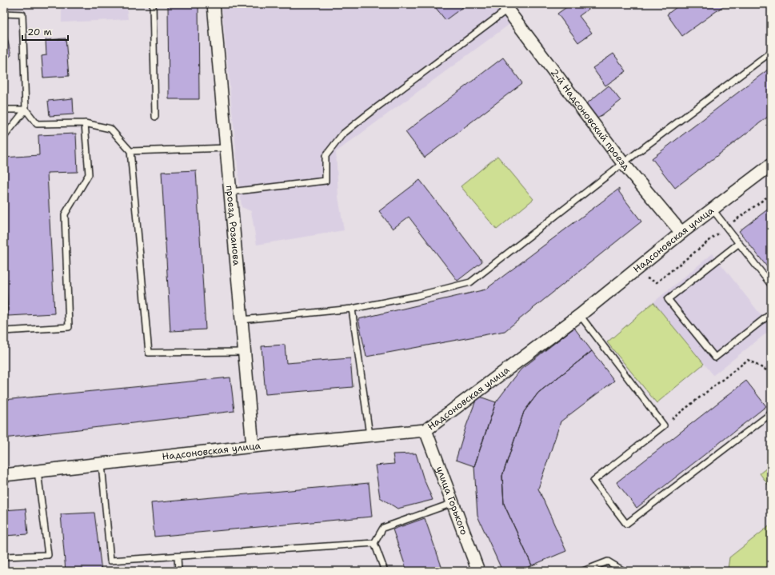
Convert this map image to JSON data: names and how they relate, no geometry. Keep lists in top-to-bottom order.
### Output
{
  "streets": {
    "street": [
      "2-й Надсоновский проезд",
      "проезд Розанова",
      "Надсоновская улица",
      "улица Горького"
    ]
  },
  "crossings": [
    ["2-й Надсоновский проезд", "Надсоновская улица"],
    ["проезд Розанова", "Надсоновская улица"],
    ["Надсоновская улица", "улица Горького"]
  ],
  "scale_bar": "20 m"
}
